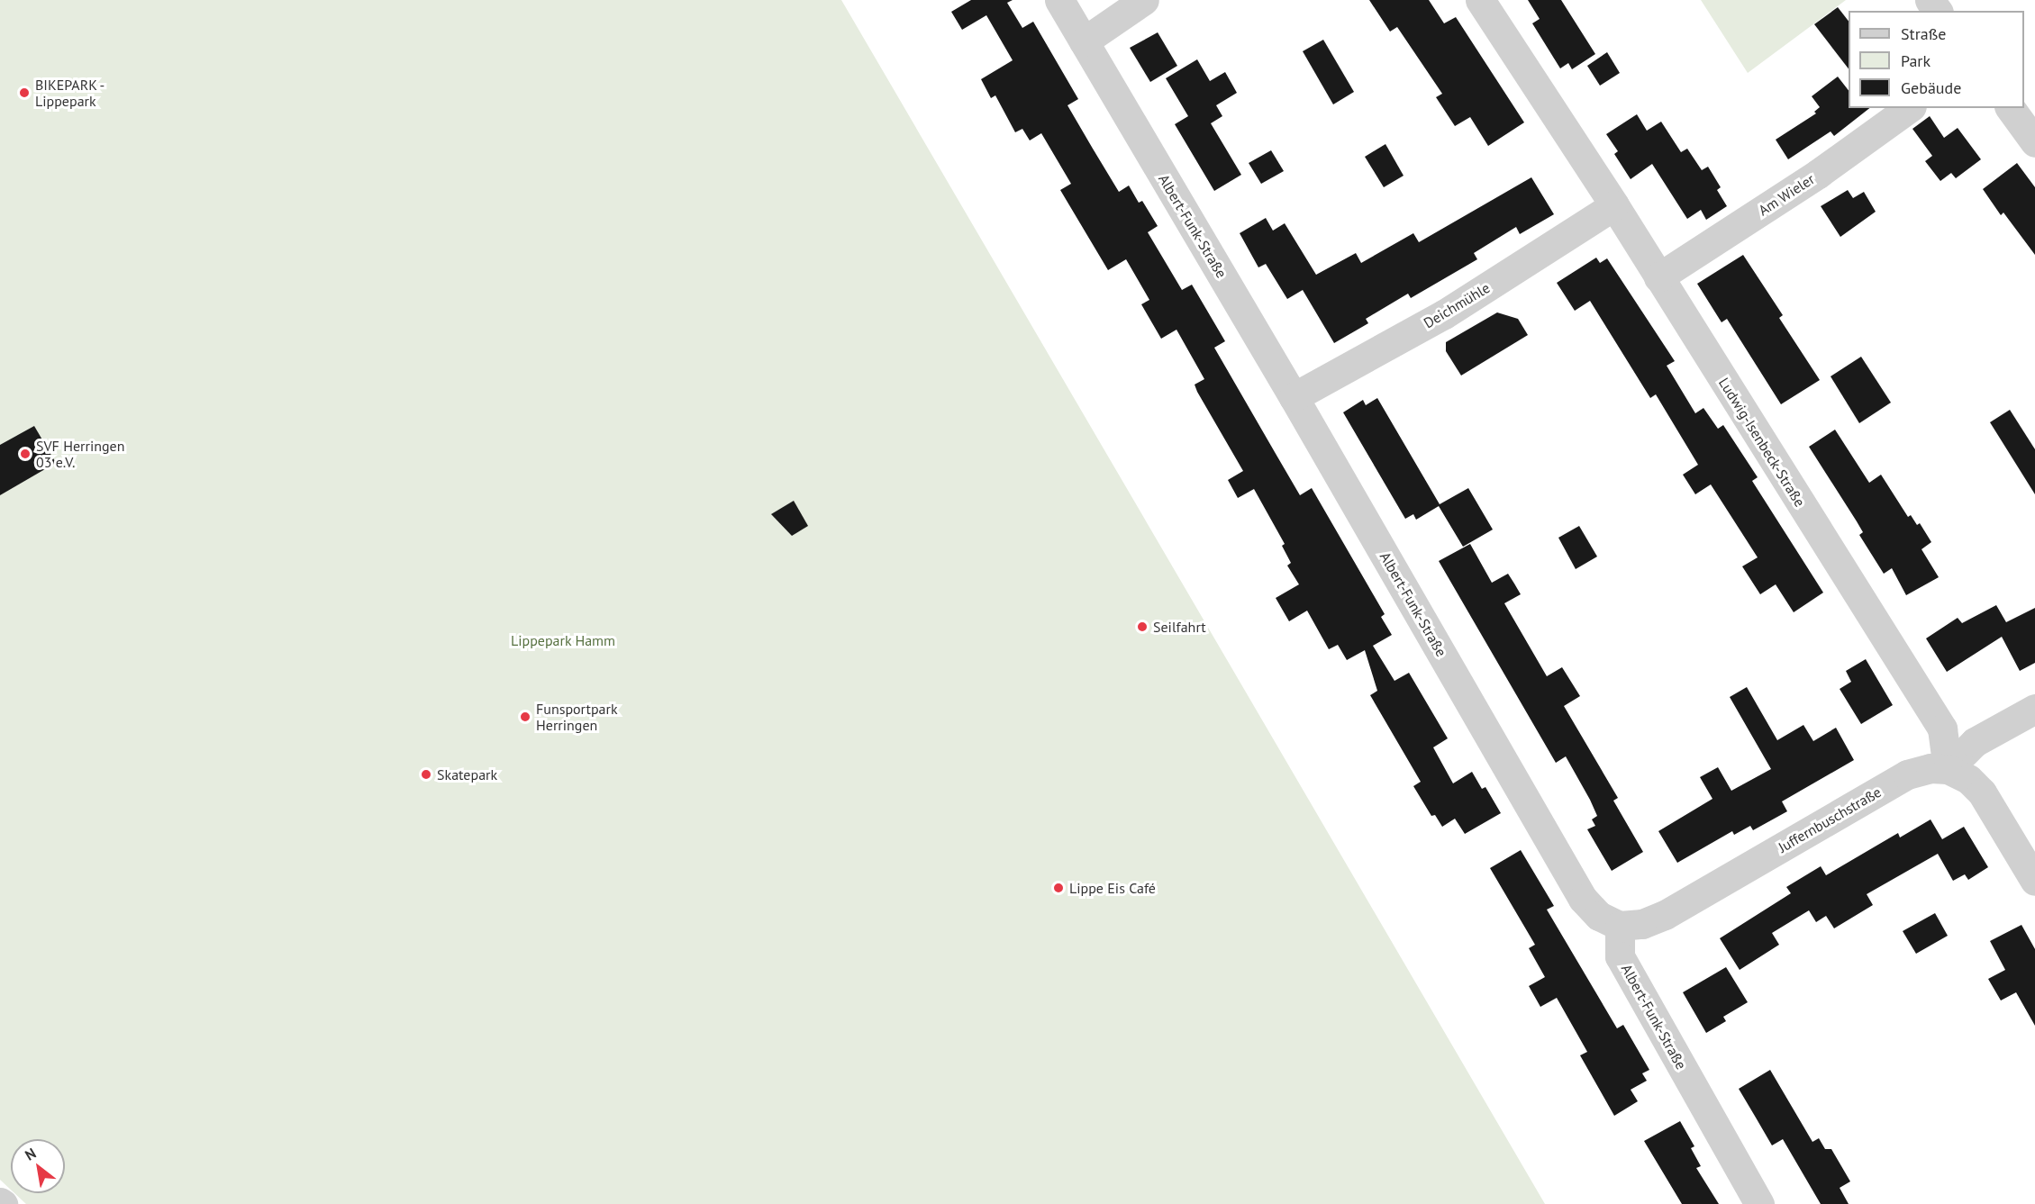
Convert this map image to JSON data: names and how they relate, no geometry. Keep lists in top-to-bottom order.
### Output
{
  "streets": {
    "street": [
      "Am Wieler",
      "Albert-Funk-Straße",
      "Deichmühle",
      "Ludwig-Isenbeck-Straße",
      "Juffernbuschstraße"
    ]
  },
  "crossings": [
    ["Am Wieler", "Ludwig-Isenbeck-Straße"],
    ["Albert-Funk-Straße", "Deichmühle"],
    ["Albert-Funk-Straße", "Juffernbuschstraße"],
    ["Deichmühle", "Ludwig-Isenbeck-Straße"],
    ["Ludwig-Isenbeck-Straße", "Juffernbuschstraße"]
  ],
  "parks": ["Lippepark Hamm"],
  "places": [
    "BIKEPARK - Lippepark",
    "SVF Herringen 03 e.V.",
    "Seilfahrt",
    "Funsportpark Herringen",
    "Skatepark",
    "Lippe Eis Café"
  ],
  "legend": ["Straße", "Park", "Gebäude"],
  "north": "top left"
}
